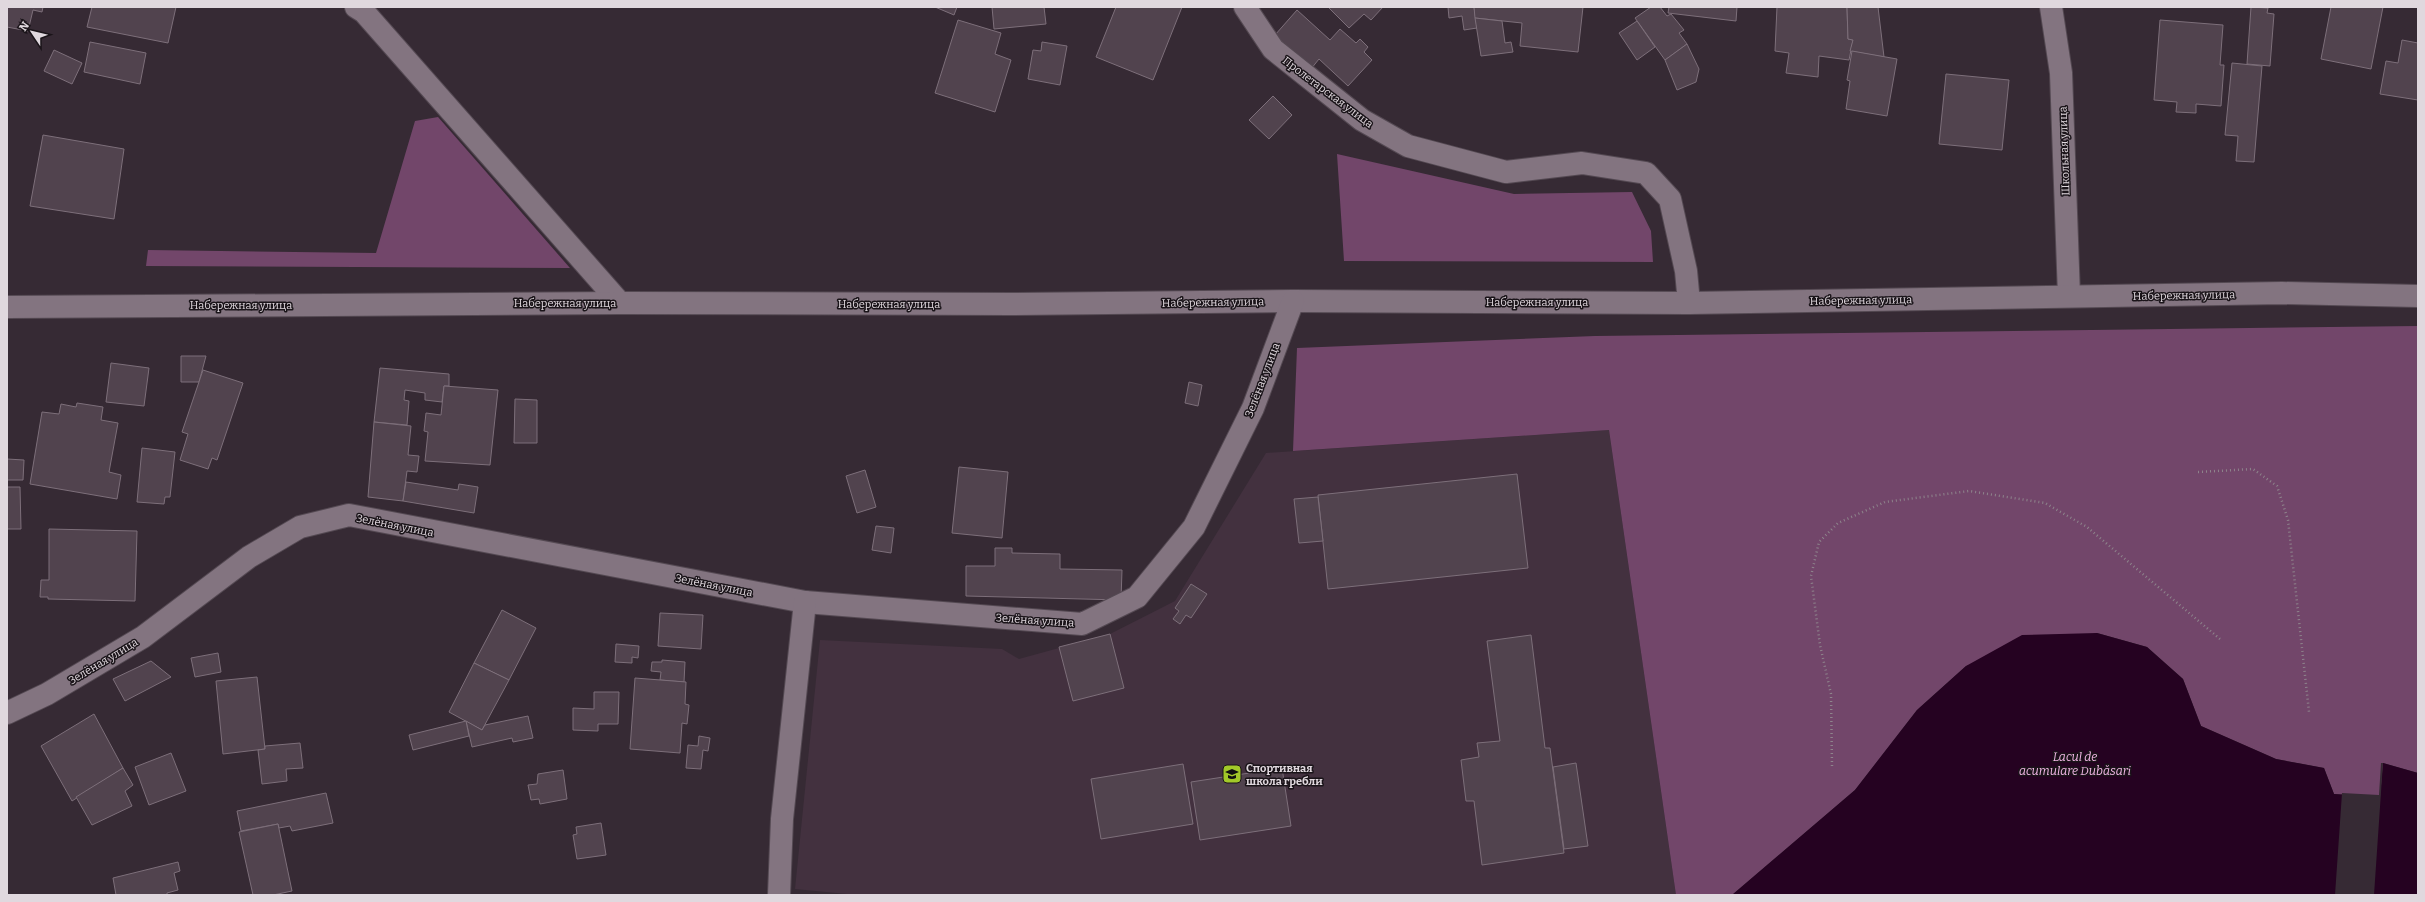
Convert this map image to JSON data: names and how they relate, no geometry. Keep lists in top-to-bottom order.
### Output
{
  "streets": {
    "street": [
      "Пролетарская улица",
      "Школьная улица",
      "Набережная улица",
      "Зелёная улица"
    ]
  },
  "crossings": [
    ["Пролетарская улица", "Набережная улица"],
    ["Школьная улица", "Набережная улица"],
    ["Набережная улица", "Зелёная улица"]
  ],
  "water": ["Lacul de acumulare Dubăsari"],
  "places": {
    "school or university": ["Спортивная школа гребли"]
  },
  "north": "top left"
}
